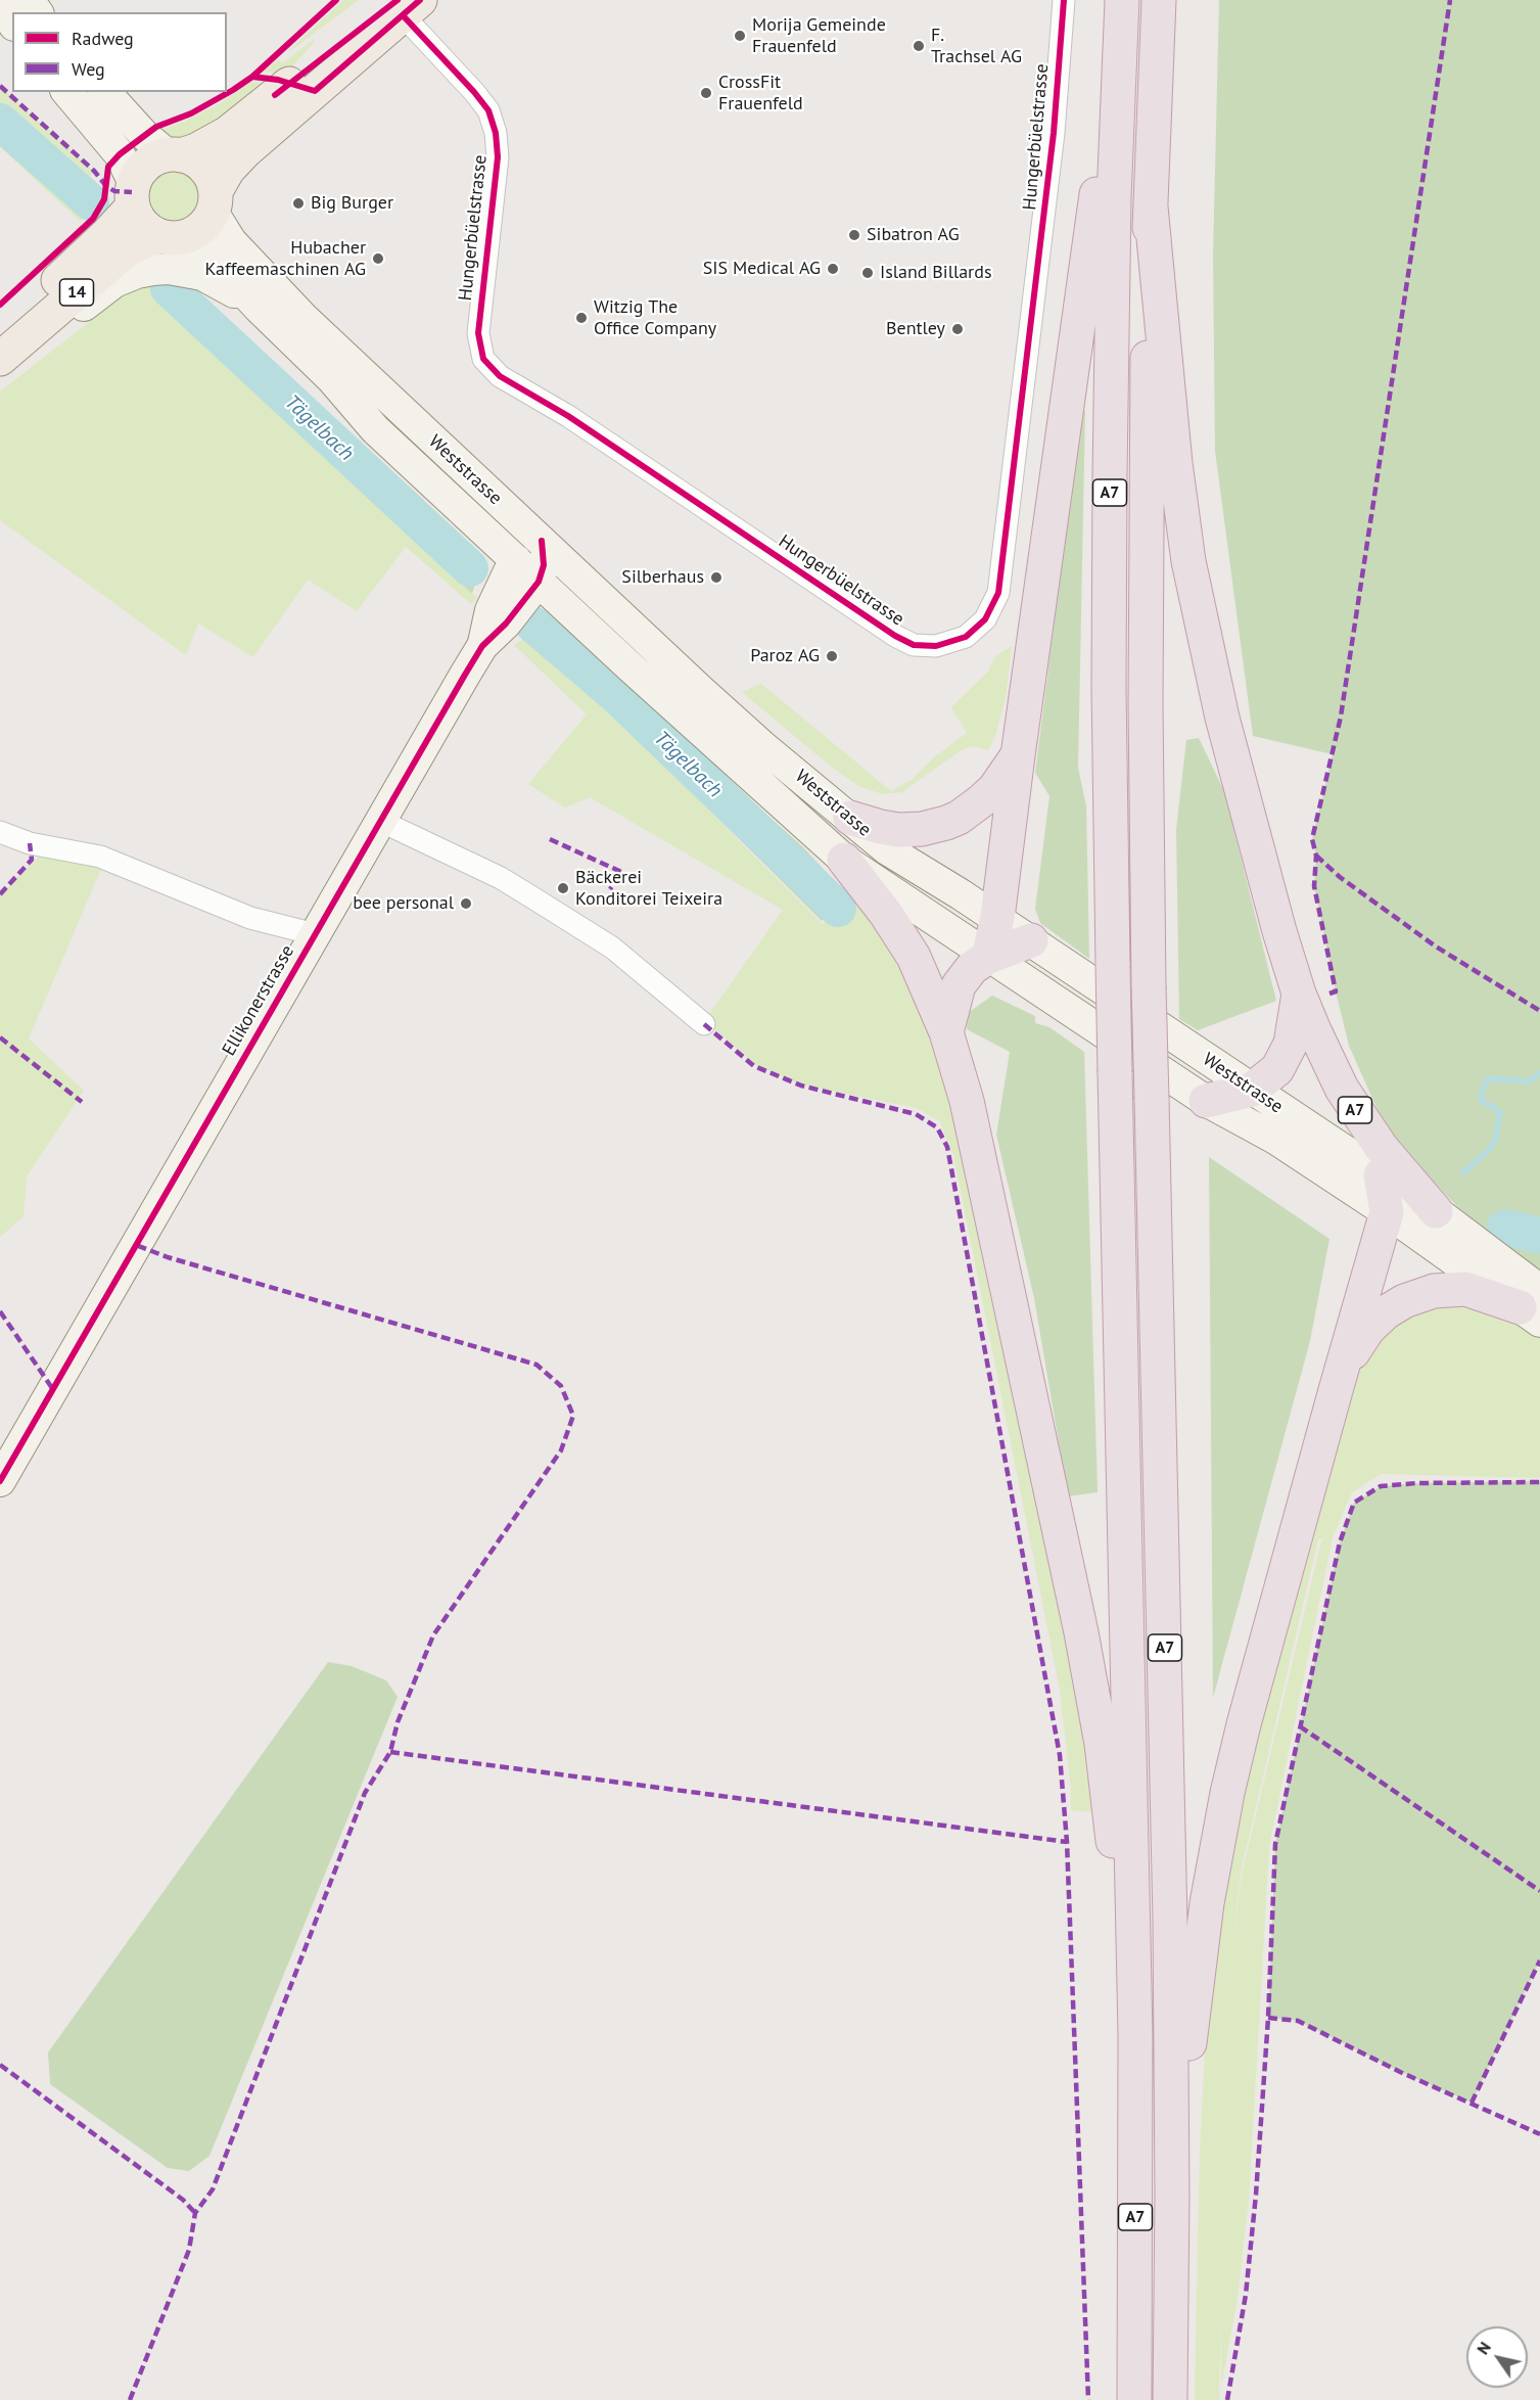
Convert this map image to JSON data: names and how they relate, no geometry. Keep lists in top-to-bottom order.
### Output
{
  "streets": {
    "highway": ["A7"],
    "main road": ["14", "Weststrasse", "Ellikonerstrasse"],
    "street": ["Hungerbüelstrasse"]
  },
  "crossings": [
    ["14", "Weststrasse"],
    ["Weststrasse", "A7"],
    ["Weststrasse", "Ellikonerstrasse"]
  ],
  "water": ["Tägelbach"],
  "places": [
    "Morija Gemeinde Frauenfeld",
    "F. Trachsel AG",
    "CrossFit Frauenfeld",
    "Big Burger",
    "Sibatron AG",
    "Hubacher Kaffeemaschinen AG",
    "SIS Medical AG",
    "Island Billards",
    "Witzig The Office Company",
    "Bentley",
    "Silberhaus",
    "Paroz AG",
    "Bäckerei Konditorei Teixeira",
    "bee personal"
  ],
  "legend": ["Radweg", "Weg"],
  "north": "top left"
}
